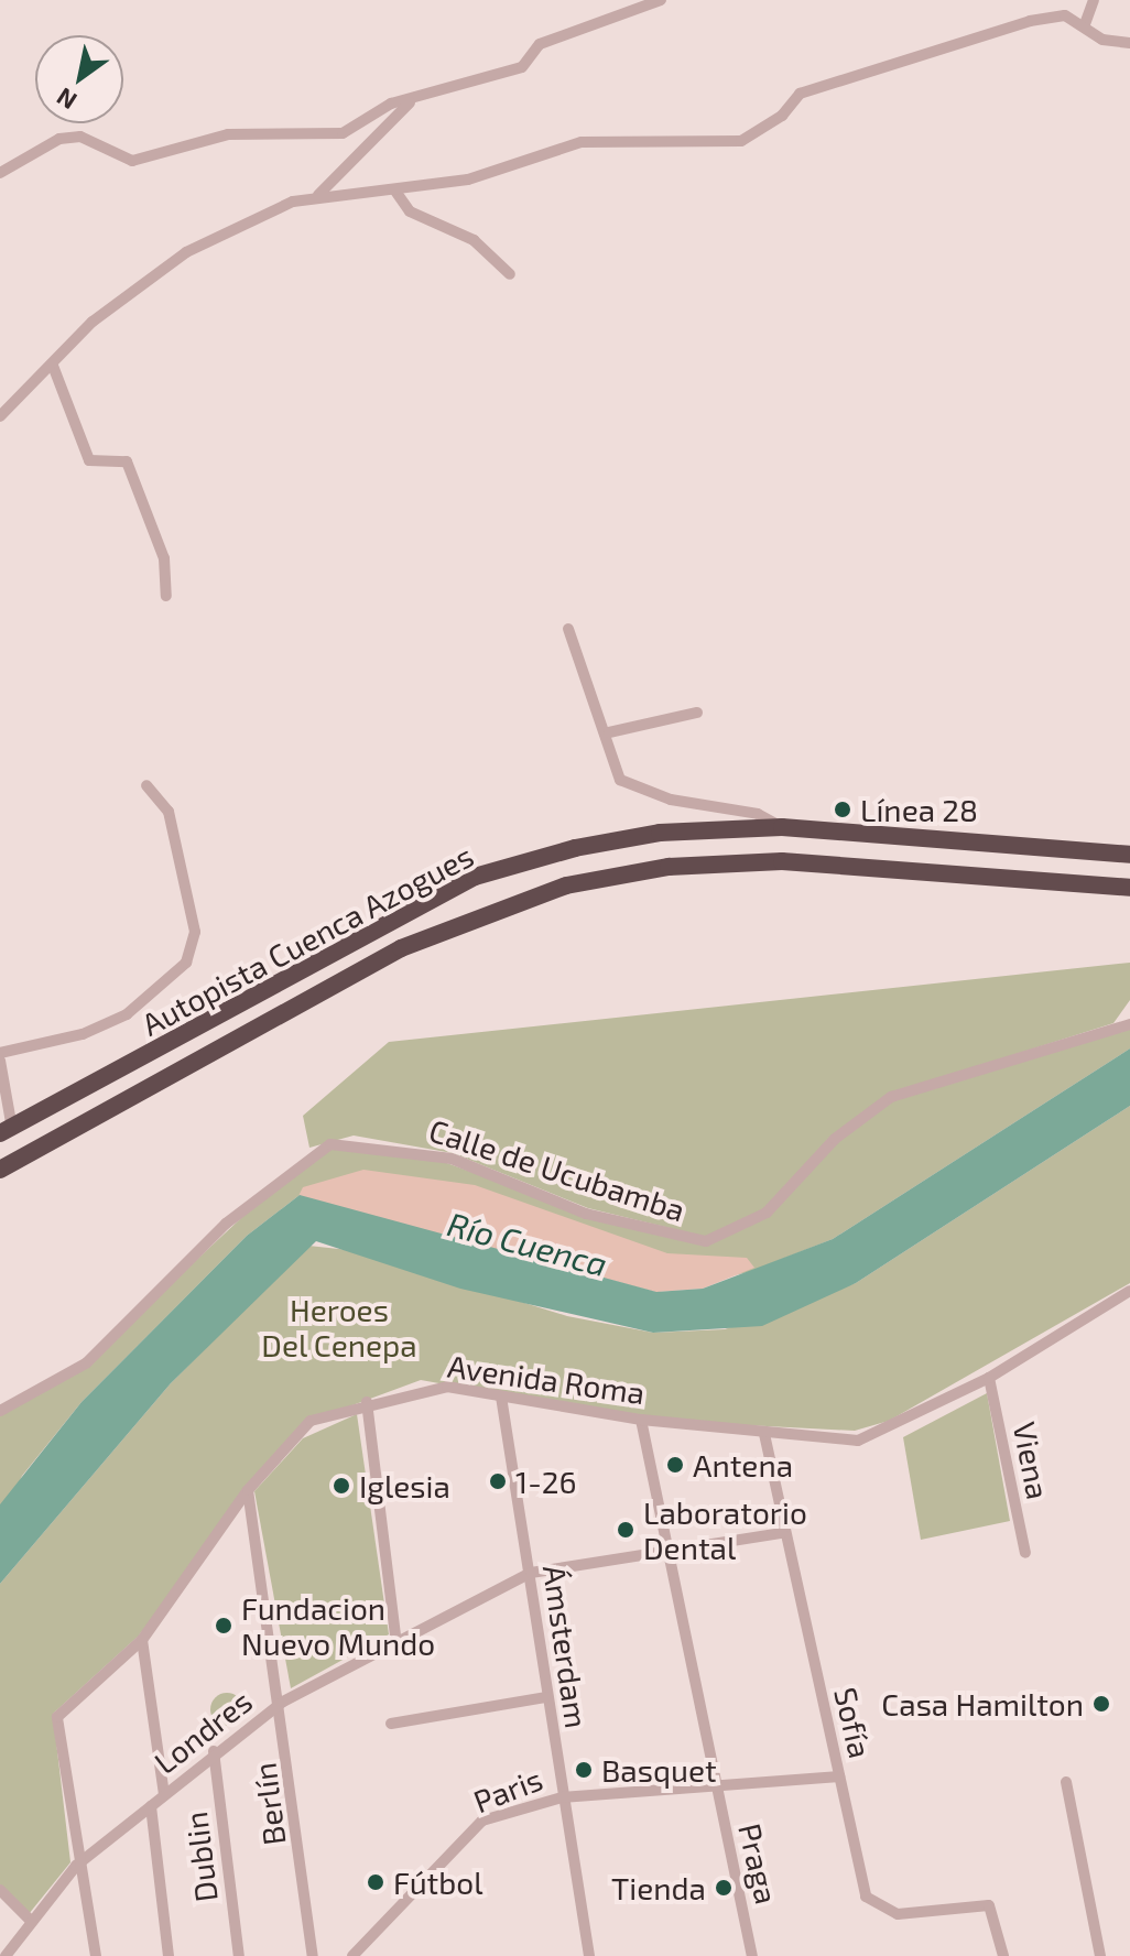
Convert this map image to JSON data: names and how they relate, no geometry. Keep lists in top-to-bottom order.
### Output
{
  "streets": {
    "highway": ["Autopista Cuenca Azogues"],
    "street": [
      "Calle de Ucubamba",
      "Avenida Roma",
      "Viena",
      "Ámsterdam",
      "Sofía",
      "Londres",
      "Paris",
      "Berlín",
      "Dublin",
      "Praga"
    ]
  },
  "crossings": [
    ["Avenida Roma", "Viena"],
    ["Avenida Roma", "Ámsterdam"],
    ["Avenida Roma", "Sofía"],
    ["Avenida Roma", "Londres"],
    ["Avenida Roma", "Berlín"],
    ["Avenida Roma", "Praga"],
    ["Ámsterdam", "Londres"],
    ["Ámsterdam", "Paris"],
    ["Sofía", "Londres"],
    ["Sofía", "Paris"],
    ["Londres", "Berlín"],
    ["Londres", "Dublin"],
    ["Londres", "Praga"],
    ["Paris", "Praga"]
  ],
  "water": ["Río Cuenca"],
  "parks": ["Heroes Del Cenepa"],
  "places": [
    "Línea 28",
    "Antena",
    "1-26",
    "Iglesia",
    "Laboratorio Dental",
    "Fundacion Nuevo Mundo",
    "Casa Hamilton",
    "Basquet",
    "Fútbol",
    "Tienda"
  ],
  "north": "bottom left"
}
